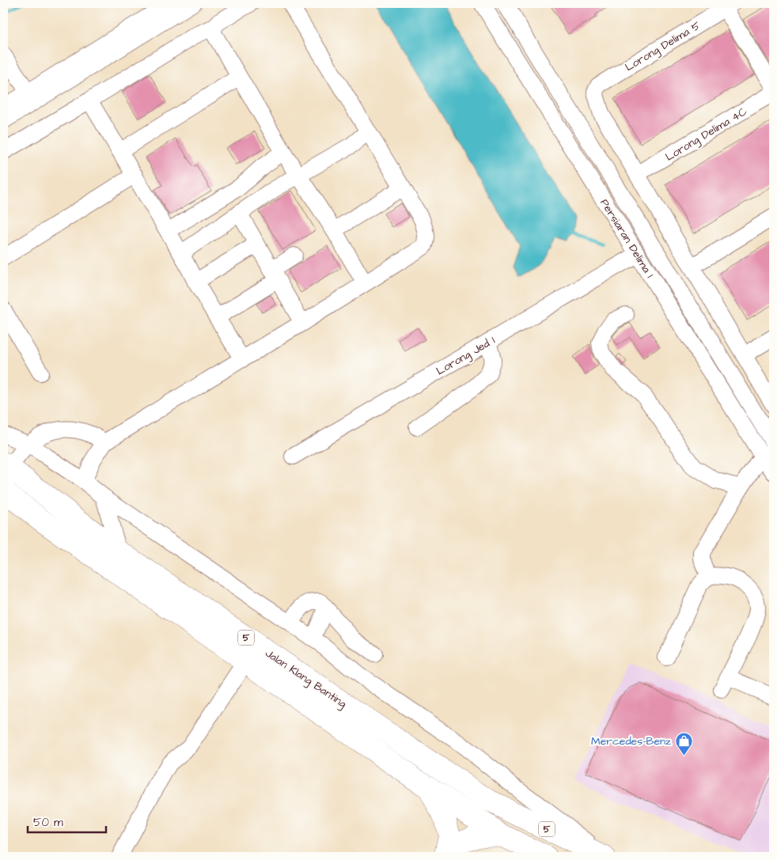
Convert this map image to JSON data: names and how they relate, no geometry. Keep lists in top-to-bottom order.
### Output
{
  "streets": {
    "highway": ["5", "Jalan Klang Banting"],
    "street": [
      "Lorong Delima 5",
      "Lorong Delima 4C",
      "Persiaran Delima 1",
      "Lorong Jed 1"
    ]
  },
  "crossings": [
    ["Lorong Delima 5", "Lorong Delima 4C"],
    ["Persiaran Delima 1", "Lorong Jed 1"]
  ],
  "places": {
    "shop": ["Mercedes-Benz"]
  },
  "scale_bar": "50 m"
}
